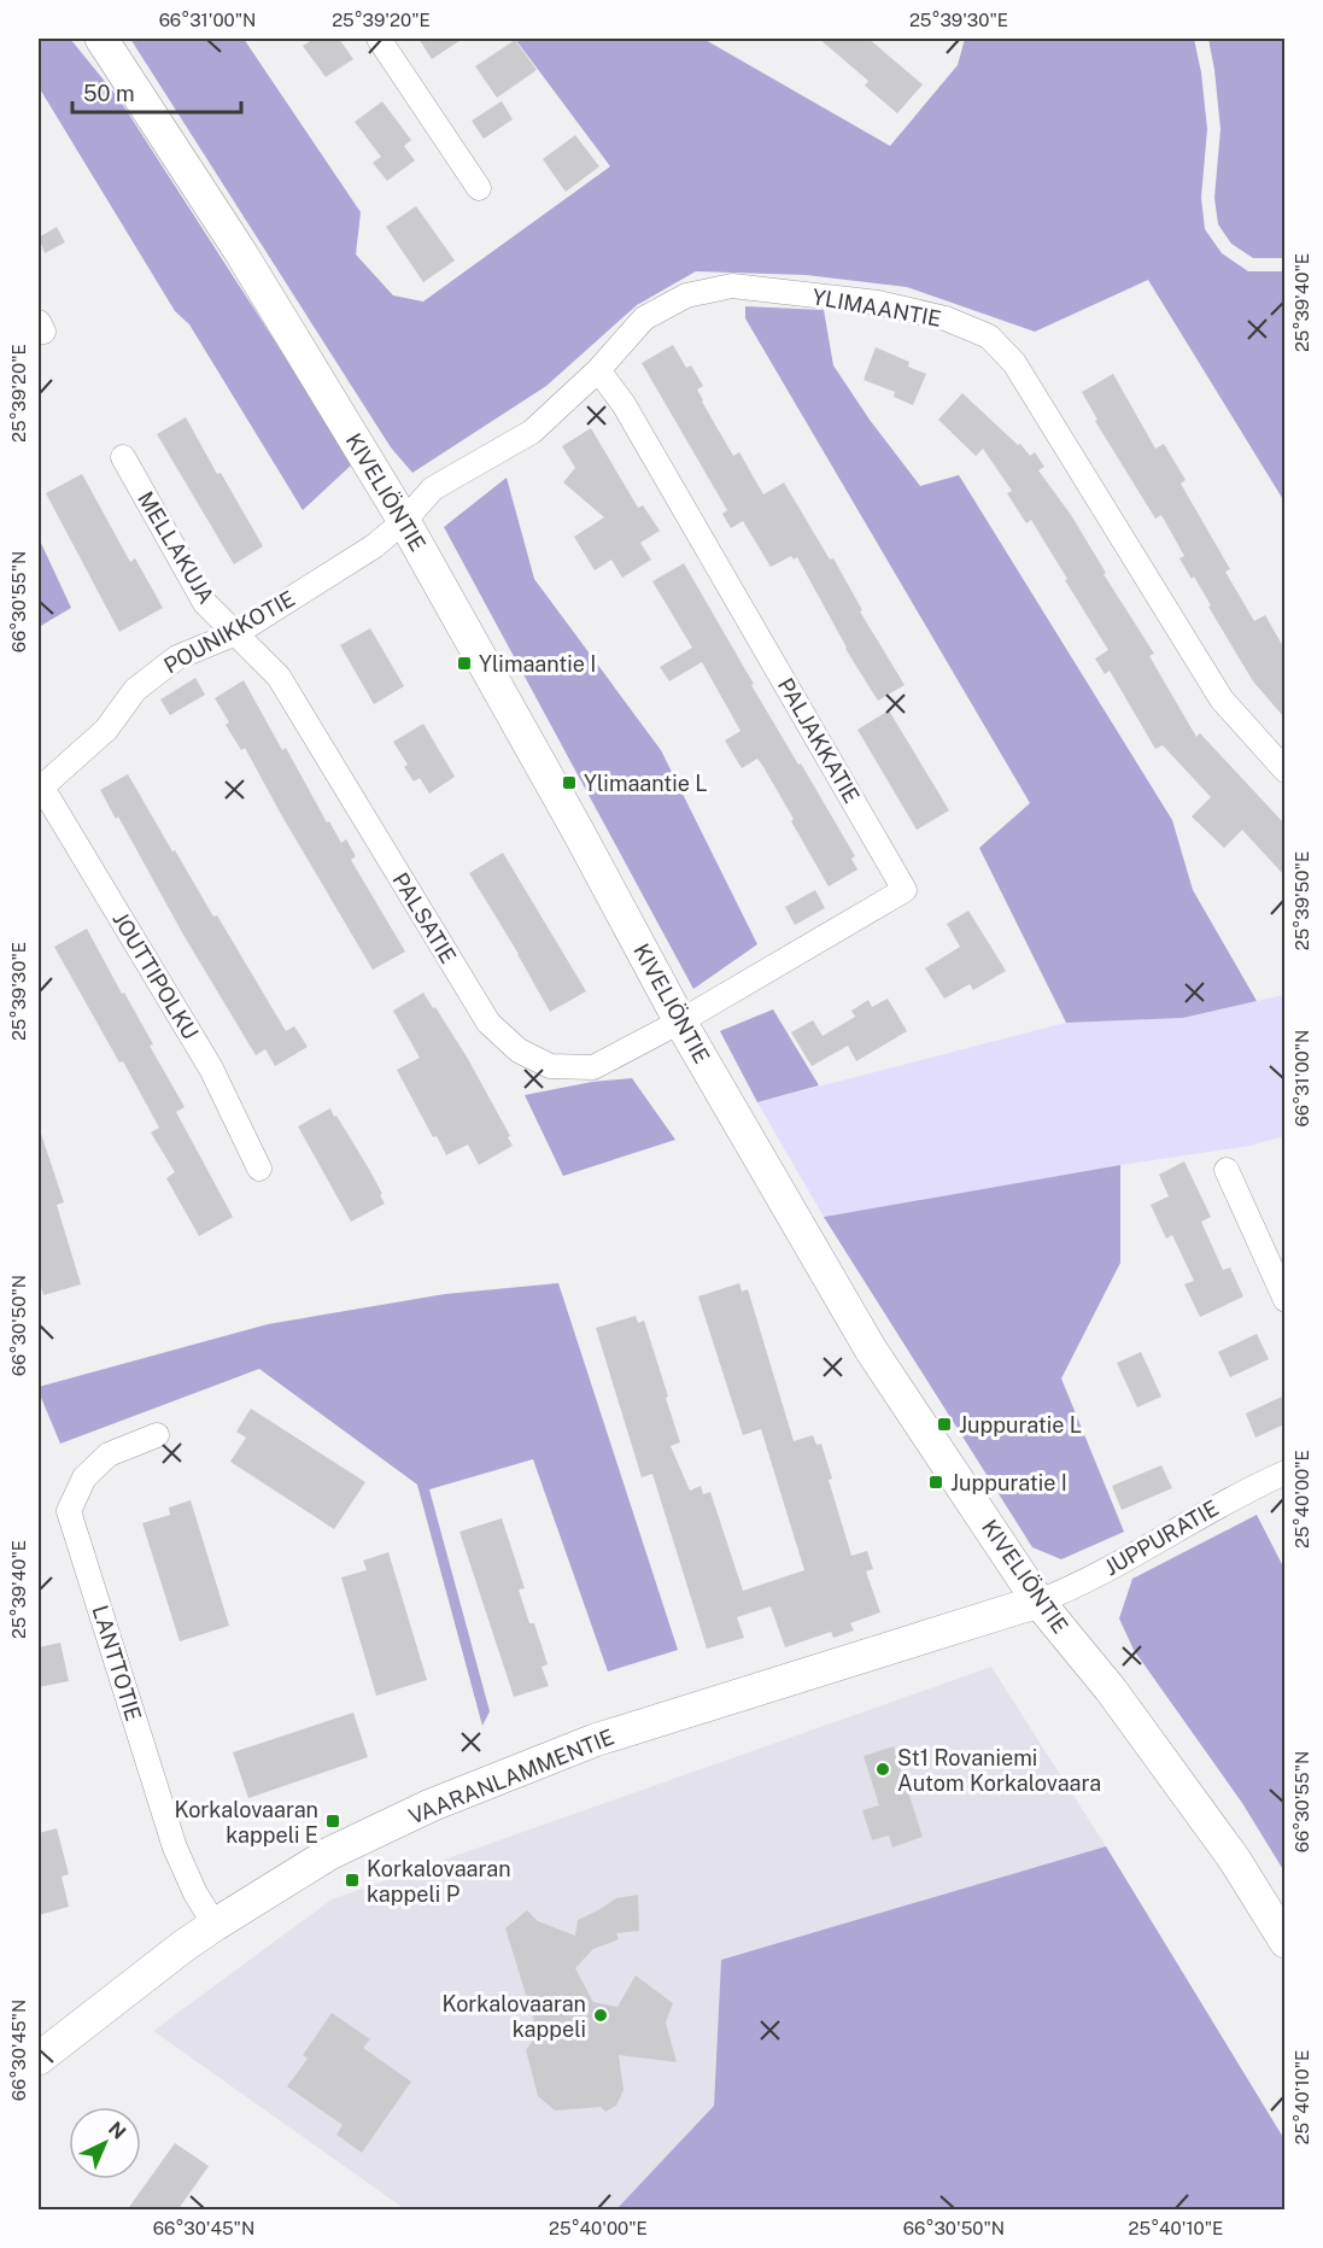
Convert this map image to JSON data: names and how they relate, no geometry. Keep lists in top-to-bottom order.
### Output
{
  "streets": {
    "street": [
      "YLIMAANTIE",
      "KIVELIÖNTIE",
      "MELLAKUJA",
      "POUNIKKOTIE",
      "PALJAKKATIE",
      "PALSATIE",
      "JOUTTIPOLKU",
      "JUPPURATIE",
      "LANTTOTIE",
      "VAARANLAMMENTIE"
    ]
  },
  "crossings": [
    ["YLIMAANTIE", "KIVELIÖNTIE"],
    ["YLIMAANTIE", "POUNIKKOTIE"],
    ["YLIMAANTIE", "PALJAKKATIE"],
    ["KIVELIÖNTIE", "POUNIKKOTIE"],
    ["KIVELIÖNTIE", "PALJAKKATIE"],
    ["KIVELIÖNTIE", "PALSATIE"],
    ["KIVELIÖNTIE", "JUPPURATIE"],
    ["KIVELIÖNTIE", "VAARANLAMMENTIE"],
    ["MELLAKUJA", "POUNIKKOTIE"],
    ["MELLAKUJA", "PALSATIE"],
    ["POUNIKKOTIE", "PALSATIE"],
    ["POUNIKKOTIE", "JOUTTIPOLKU"],
    ["PALJAKKATIE", "PALSATIE"],
    ["JUPPURATIE", "VAARANLAMMENTIE"],
    ["LANTTOTIE", "VAARANLAMMENTIE"]
  ],
  "places": {
    "transit": [
      "Ylimaantie I",
      "Ylimaantie L",
      "Juppuratie L",
      "Juppuratie I",
      "Korkalovaaran kappeli E",
      "Korkalovaaran kappeli P"
    ],
    "other": ["St1 Rovaniemi Autom Korkalovaara", "Korkalovaaran kappeli"]
  },
  "scale_bar": "50 m",
  "north": "top right",
  "coordinates": [
    "66°31'00\"N",
    "25°39'20\"E",
    "25°39'30\"E",
    "25°39'40\"E",
    "66°30'55\"N",
    "25°39'50\"E",
    "66°30'50\"N",
    "25°40'00\"E",
    "66°30'45\"N",
    "25°40'10\"E"
  ]
}
